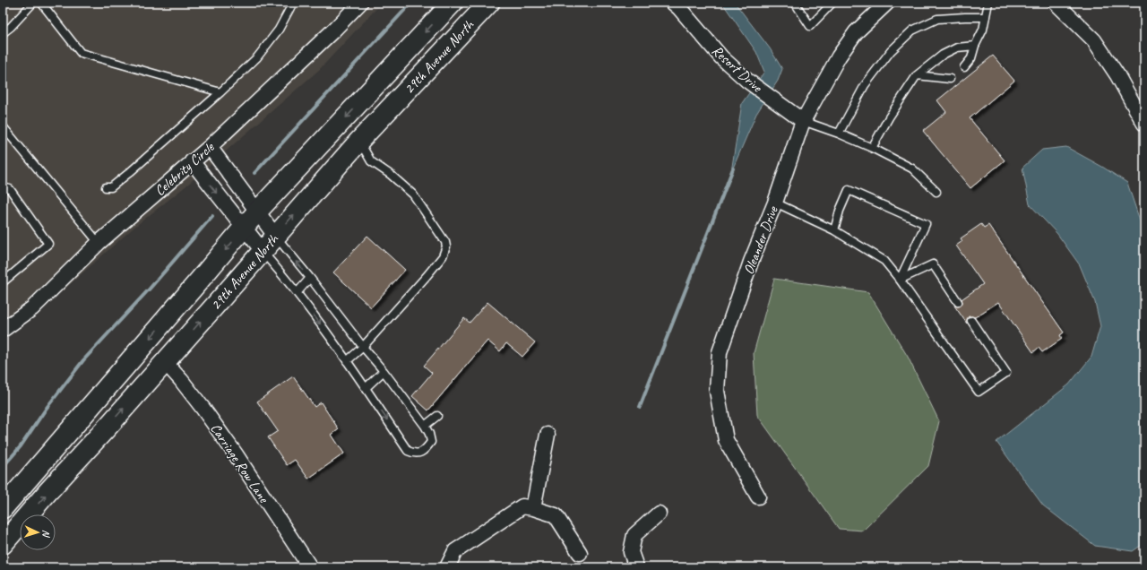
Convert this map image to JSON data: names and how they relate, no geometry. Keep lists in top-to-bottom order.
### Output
{
  "streets": {
    "main road": ["29th Avenue North"],
    "street": [
      "Resort Drive",
      "Celebrity Circle",
      "Oleander Drive",
      "Carriage Row Lane"
    ]
  },
  "crossings": [
    ["29th Avenue North", "Carriage Row Lane"],
    ["Resort Drive", "Oleander Drive"]
  ],
  "north": "right"
}
